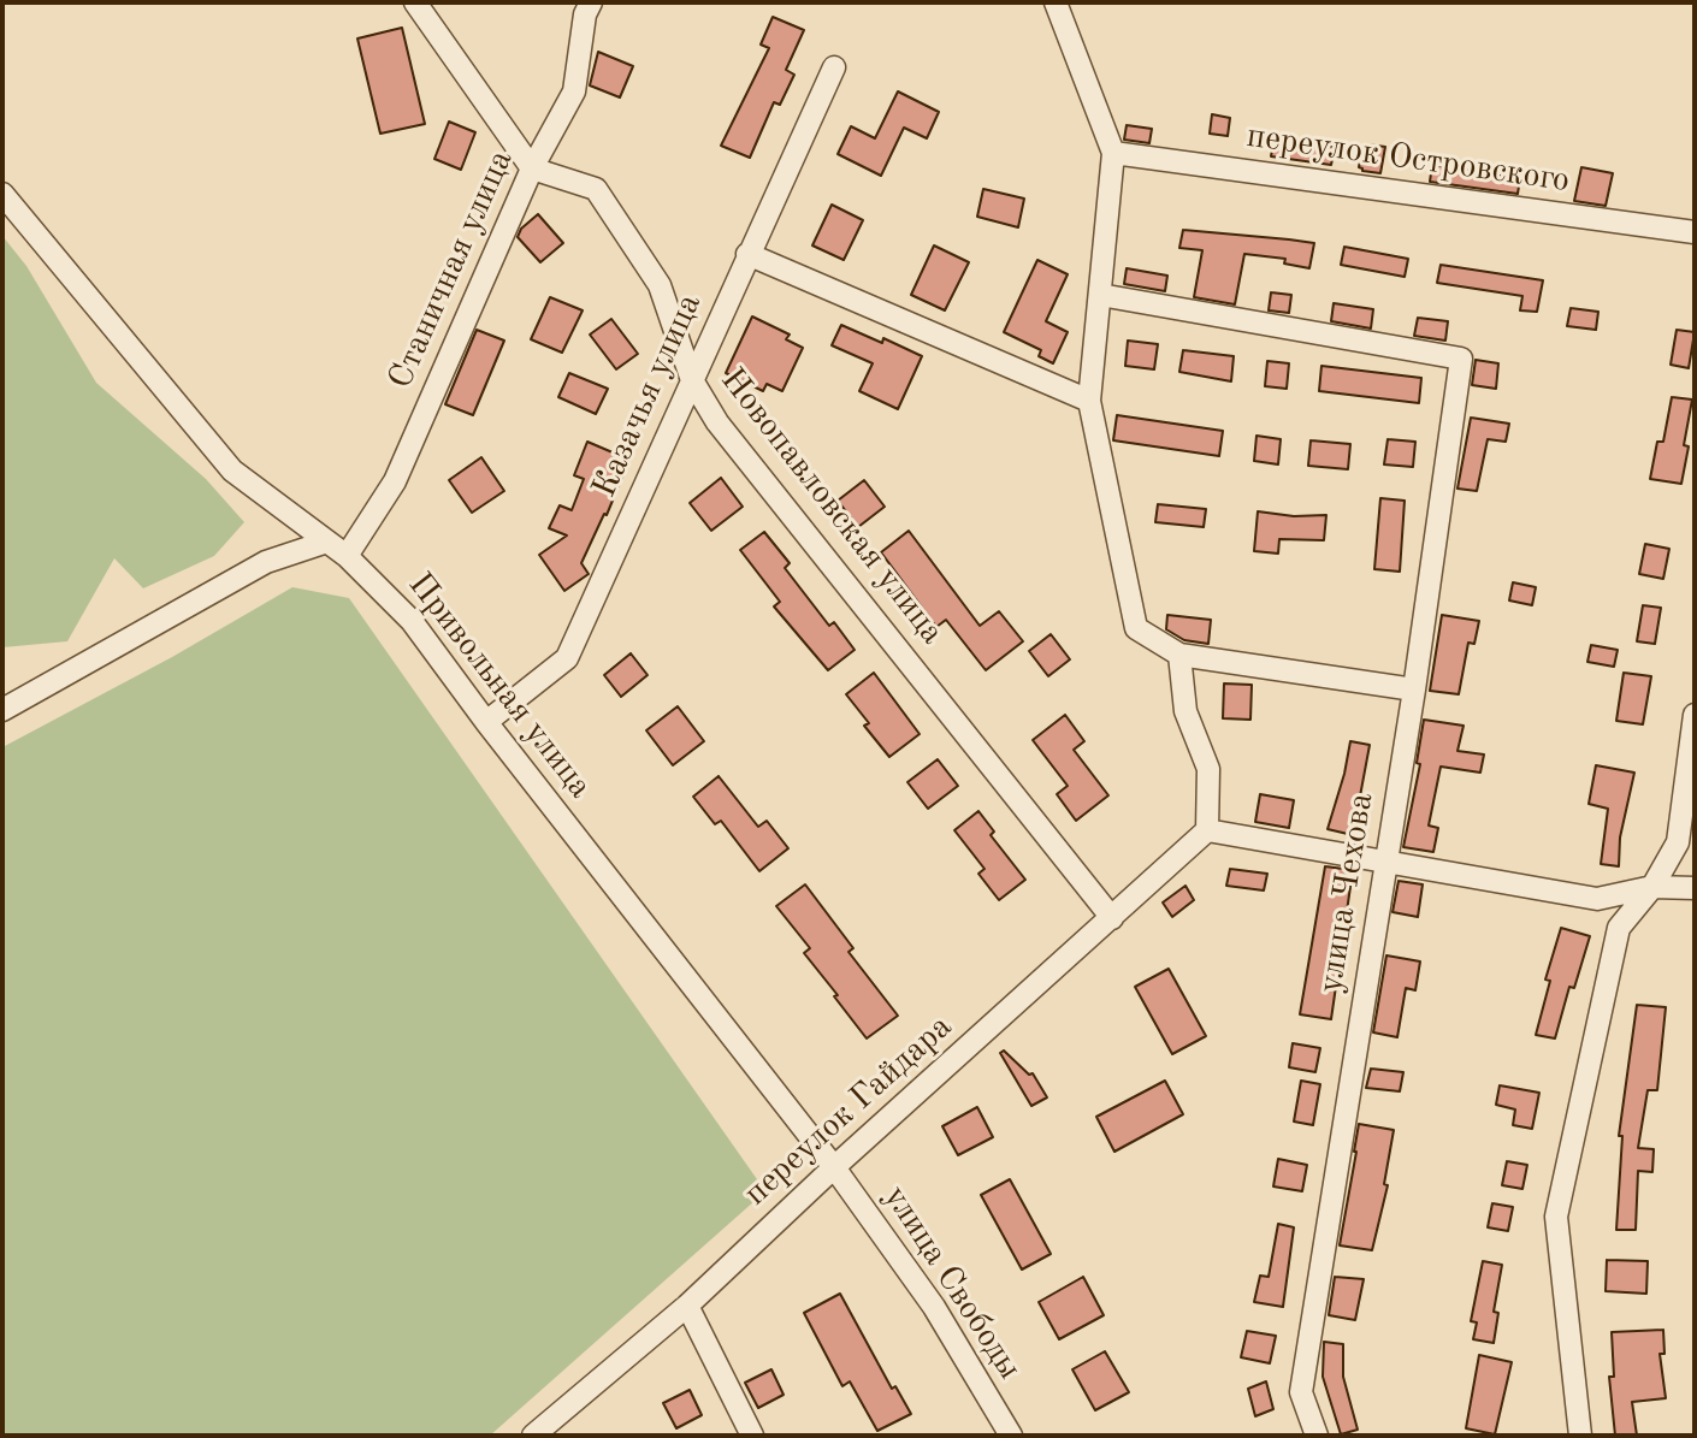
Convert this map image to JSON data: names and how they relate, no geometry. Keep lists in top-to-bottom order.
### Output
{
  "streets": {
    "street": [
      "переулок Островского",
      "Станичная улица",
      "Казачья улица",
      "Новопавловская улица",
      "Привольная улица",
      "улица Чехова",
      "переулок Гайдара",
      "улица Свободы"
    ]
  },
  "crossings": [
    ["Станичная улица", "Новопавловская улица"],
    ["Станичная улица", "Привольная улица"],
    ["Казачья улица", "Новопавловская улица"],
    ["Казачья улица", "Привольная улица"],
    ["Новопавловская улица", "переулок Гайдара"],
    ["Привольная улица", "переулок Гайдара"],
    ["Привольная улица", "улица Свободы"],
    ["переулок Гайдара", "улица Свободы"]
  ]
}
